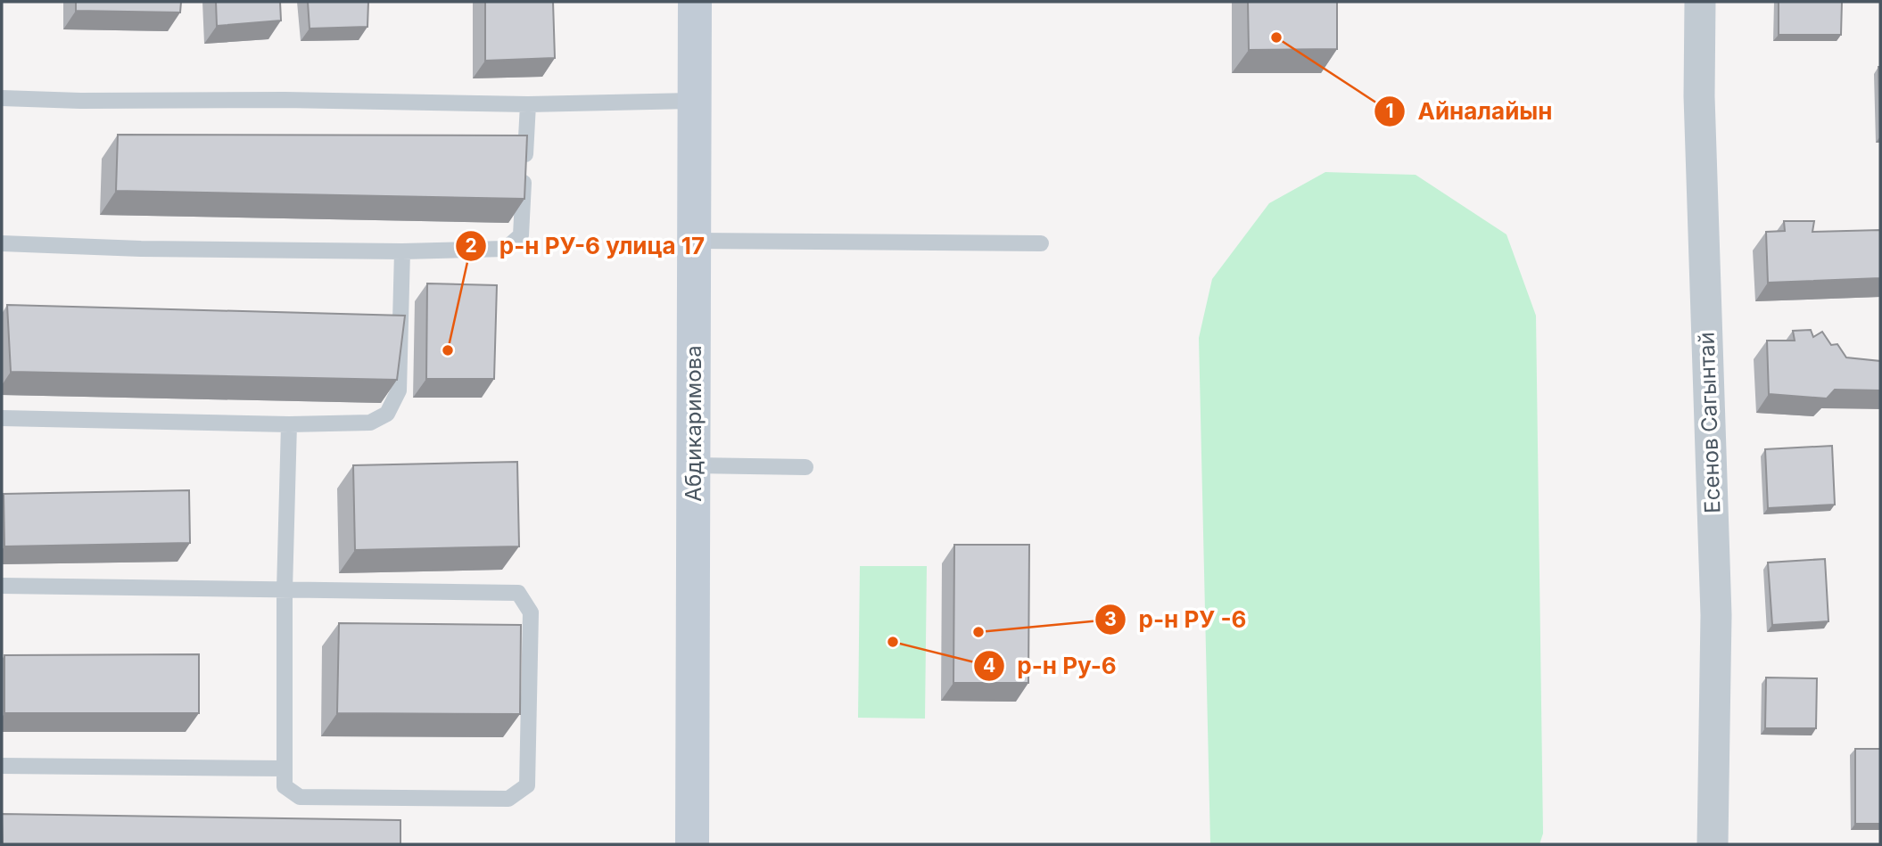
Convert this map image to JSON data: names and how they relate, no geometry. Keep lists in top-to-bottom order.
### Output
{
  "streets": {
    "main road": ["Абдикаримова"],
    "street": ["Есенов Сагынтай"]
  },
  "places": [
    "Айналайын",
    "р-н РУ-6 улица 17",
    "р-н РУ -6",
    "р-н Ру-6"
  ]
}
